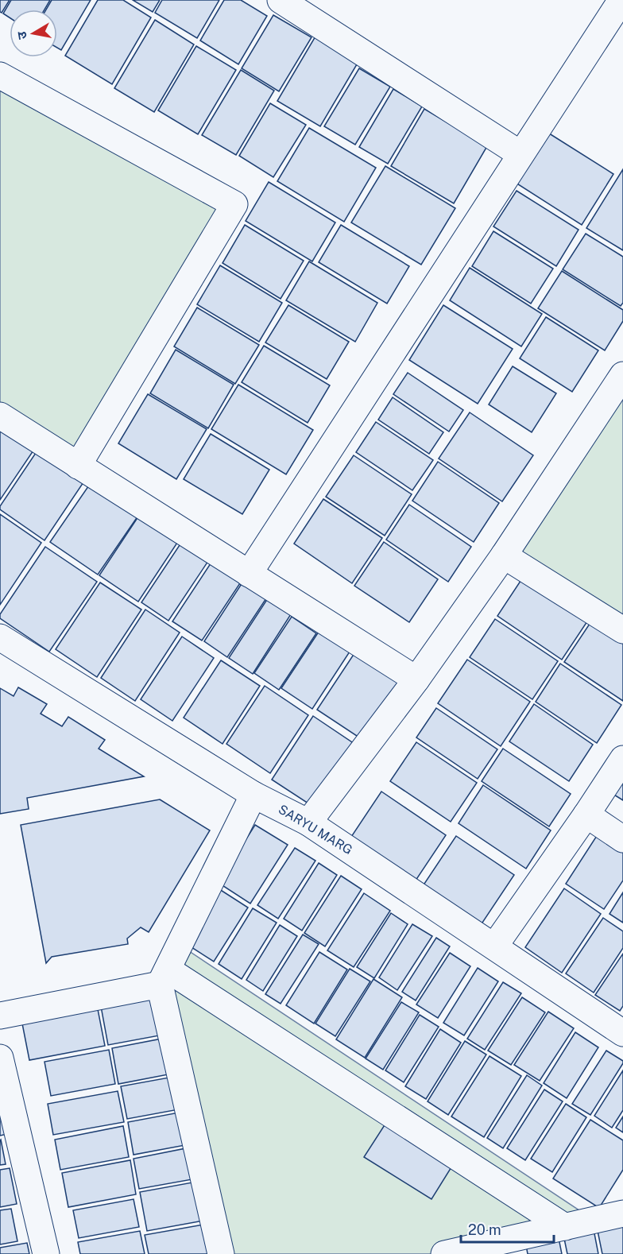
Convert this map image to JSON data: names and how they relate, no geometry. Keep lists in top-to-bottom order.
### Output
{
  "streets": {
    "street": ["SARYU MARG"]
  },
  "scale_bar": "20 m",
  "north": "left"
}
